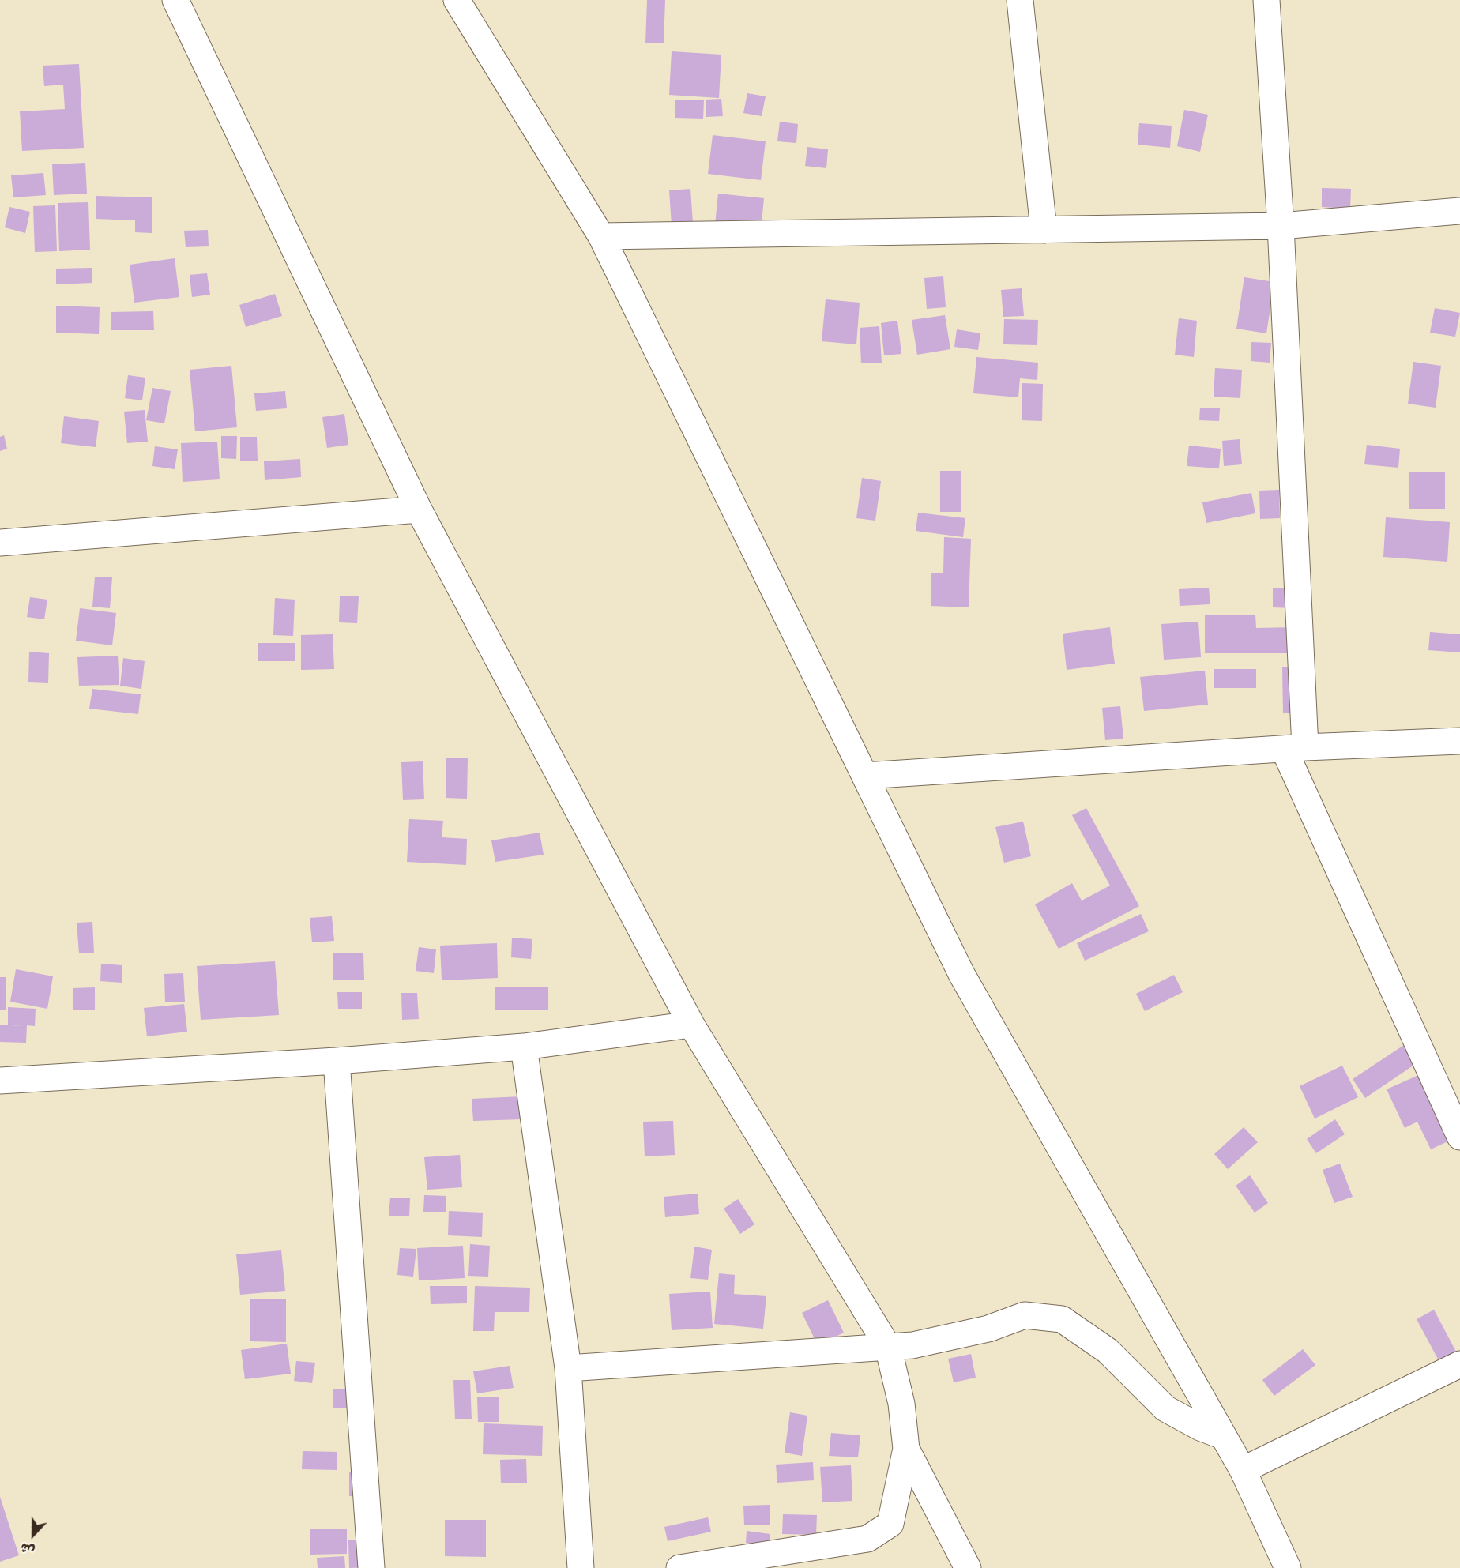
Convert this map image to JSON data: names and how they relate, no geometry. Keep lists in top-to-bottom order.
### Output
{
  "north": "bottom"
}
